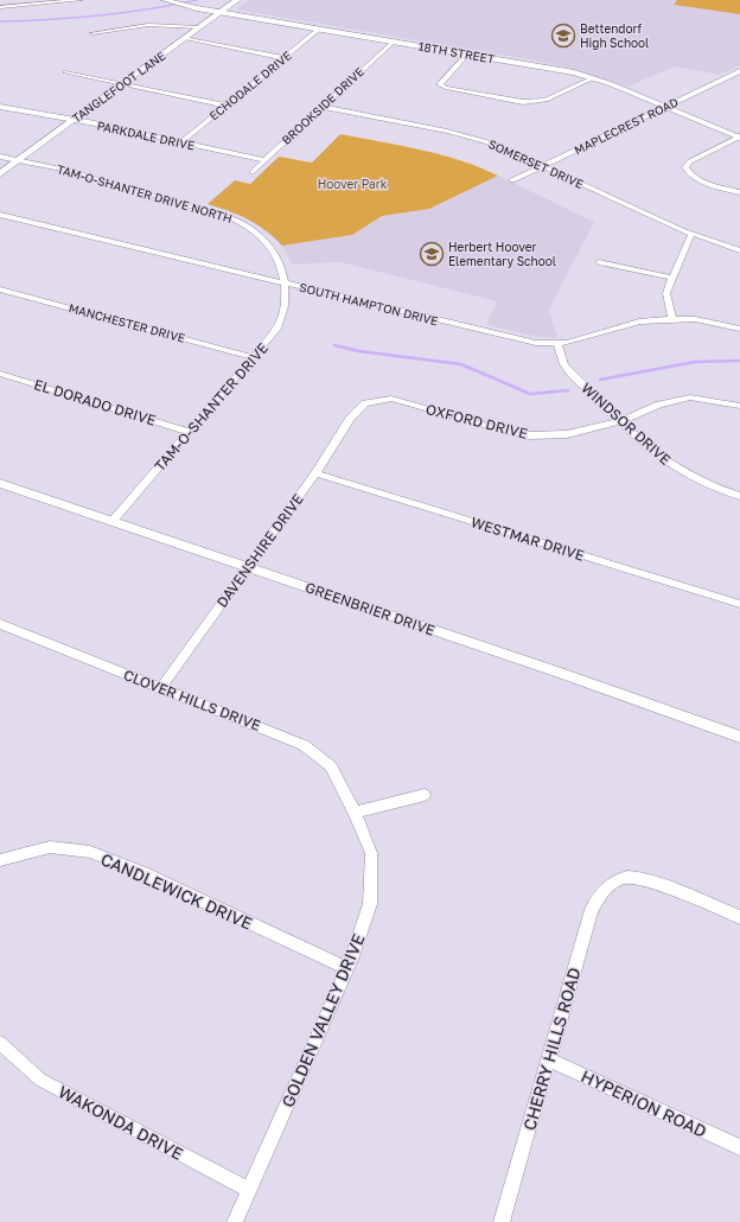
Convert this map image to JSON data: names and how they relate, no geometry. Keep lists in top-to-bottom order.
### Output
{
  "streets": {
    "main road": ["TANGLEFOOT LANE"],
    "street": [
      "18TH STREET",
      "ECHODALE DRIVE",
      "BROOKSIDE DRIVE",
      "MAPLECREST ROAD",
      "PARKDALE DRIVE",
      "SOMERSET DRIVE",
      "TAM-O-SHANTER DRIVE NORTH",
      "SOUTH HAMPTON DRIVE",
      "MANCHESTER DRIVE",
      "EL DORADO DRIVE",
      "TAM-O-SHANTER DRIVE",
      "OXFORD DRIVE",
      "WINDSOR DRIVE",
      "WESTMAR DRIVE",
      "DAVENSHIRE DRIVE",
      "GREENBRIER DRIVE",
      "CLOVER HILLS DRIVE",
      "CANDLEWICK DRIVE",
      "GOLDEN VALLEY DRIVE",
      "CHERRY HILLS ROAD",
      "HYPERION ROAD",
      "WAKONDA DRIVE"
    ]
  },
  "crossings": [
    ["18TH STREET", "ECHODALE DRIVE"],
    ["18TH STREET", "TANGLEFOOT LANE"],
    ["18TH STREET", "BROOKSIDE DRIVE"],
    ["18TH STREET", "MAPLECREST ROAD"],
    ["ECHODALE DRIVE", "PARKDALE DRIVE"],
    ["TANGLEFOOT LANE", "PARKDALE DRIVE"],
    ["TANGLEFOOT LANE", "TAM-O-SHANTER DRIVE NORTH"],
    ["BROOKSIDE DRIVE", "PARKDALE DRIVE"],
    ["BROOKSIDE DRIVE", "SOMERSET DRIVE"],
    ["MAPLECREST ROAD", "SOMERSET DRIVE"],
    ["TAM-O-SHANTER DRIVE NORTH", "SOUTH HAMPTON DRIVE"],
    ["TAM-O-SHANTER DRIVE NORTH", "TAM-O-SHANTER DRIVE"],
    ["SOUTH HAMPTON DRIVE", "TAM-O-SHANTER DRIVE"],
    ["SOUTH HAMPTON DRIVE", "WINDSOR DRIVE"],
    ["MANCHESTER DRIVE", "TAM-O-SHANTER DRIVE"],
    ["EL DORADO DRIVE", "TAM-O-SHANTER DRIVE"],
    ["TAM-O-SHANTER DRIVE", "GREENBRIER DRIVE"],
    ["OXFORD DRIVE", "WINDSOR DRIVE"],
    ["OXFORD DRIVE", "DAVENSHIRE DRIVE"],
    ["WESTMAR DRIVE", "DAVENSHIRE DRIVE"],
    ["DAVENSHIRE DRIVE", "GREENBRIER DRIVE"],
    ["DAVENSHIRE DRIVE", "CLOVER HILLS DRIVE"],
    ["CLOVER HILLS DRIVE", "GOLDEN VALLEY DRIVE"],
    ["CANDLEWICK DRIVE", "GOLDEN VALLEY DRIVE"],
    ["GOLDEN VALLEY DRIVE", "WAKONDA DRIVE"],
    ["CHERRY HILLS ROAD", "HYPERION ROAD"]
  ],
  "parks": ["Hoover Park"],
  "places": {
    "school or university": ["Bettendorf High School", "Herbert Hoover Elementary School"]
  }
}
